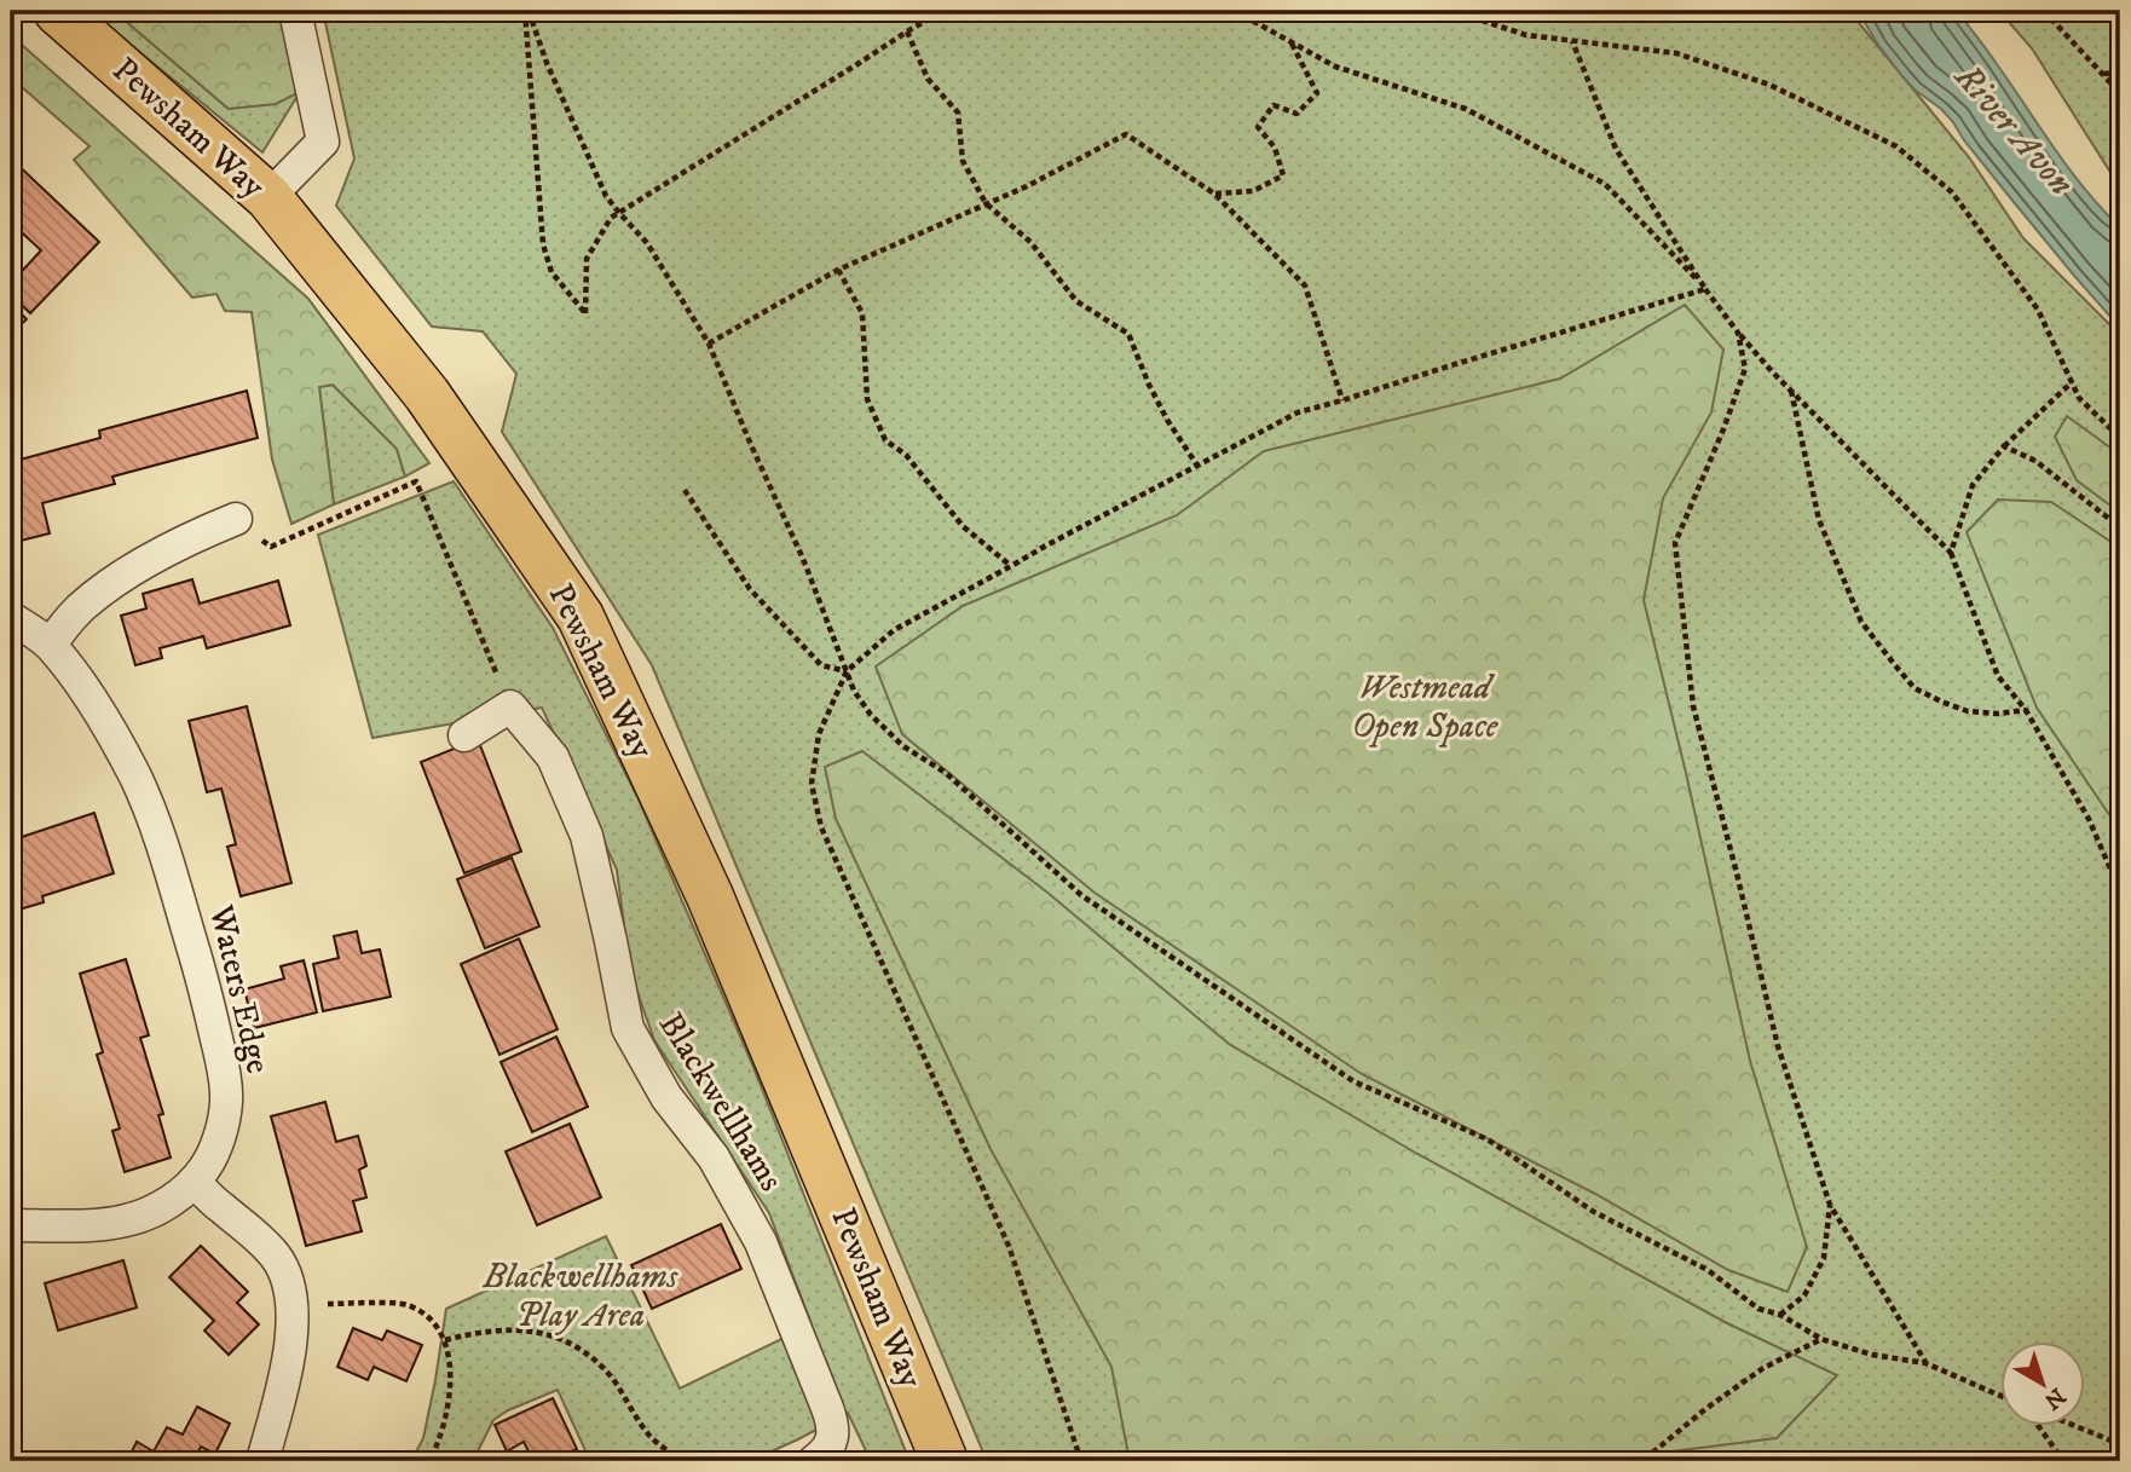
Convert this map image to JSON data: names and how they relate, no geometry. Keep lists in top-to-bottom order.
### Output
{
  "streets": {
    "main road": ["Pewsham Way"],
    "street": ["Waters Edge", "Blackwellhams"]
  },
  "water": ["River Avon"],
  "parks": ["Westmead Open Space", "Blackwellhams Play Area"],
  "north": "bottom right"
}
